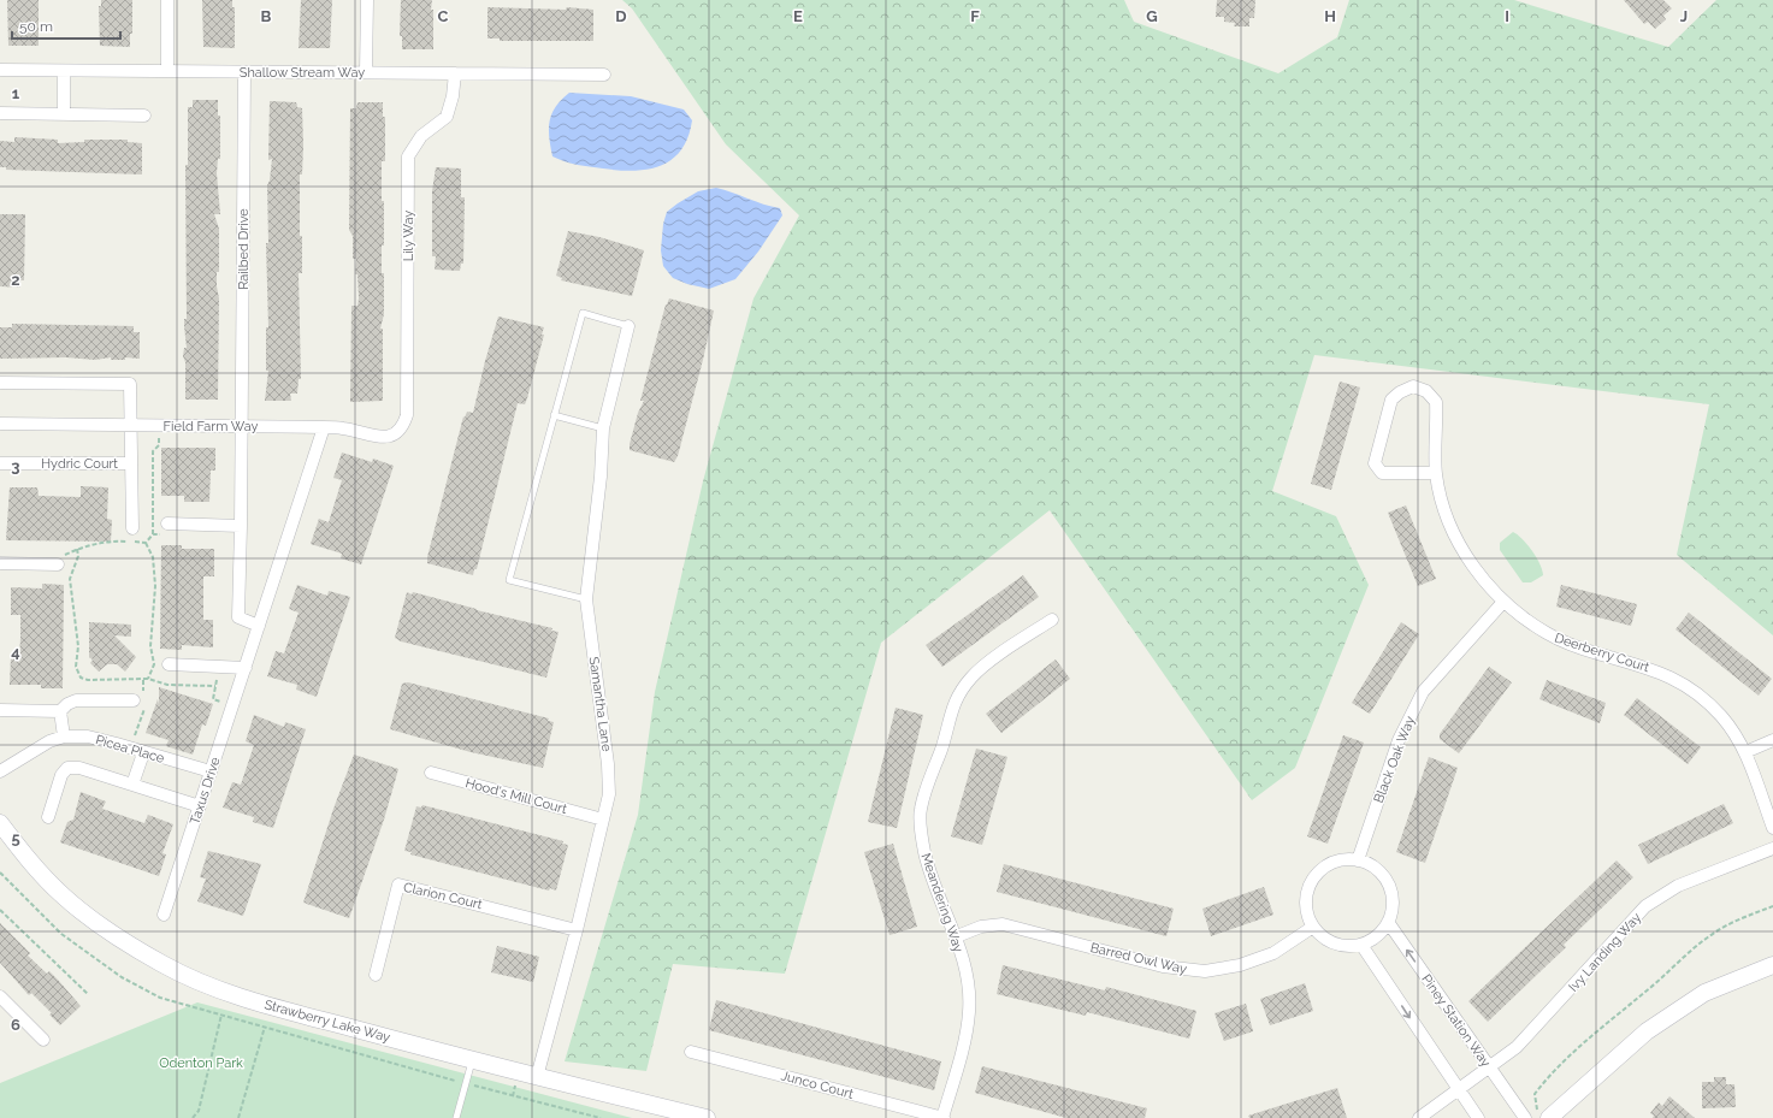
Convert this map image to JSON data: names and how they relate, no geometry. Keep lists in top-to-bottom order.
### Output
{
  "streets": {
    "street": [
      "Shallow Stream Way",
      "Lily Way",
      "Railbed Drive",
      "Field Farm Way",
      "Hydric Court",
      "Deerberry Court",
      "Samantha Lane",
      "Picea Place",
      "Black Oak Way",
      "Taxus Drive",
      "Hood's Mill Court",
      "Clarion Court",
      "Meandering Way",
      "Ivy Landing Way",
      "Barred Owl Way",
      "Strawberry Lake Way",
      "Piney Station Way",
      "Junco Court"
    ]
  },
  "crossings": [
    ["Shallow Stream Way", "Lily Way"],
    ["Shallow Stream Way", "Railbed Drive"],
    ["Lily Way", "Field Farm Way"],
    ["Railbed Drive", "Field Farm Way"],
    ["Railbed Drive", "Taxus Drive"],
    ["Field Farm Way", "Hydric Court"],
    ["Field Farm Way", "Taxus Drive"],
    ["Deerberry Court", "Black Oak Way"],
    ["Samantha Lane", "Hood's Mill Court"],
    ["Samantha Lane", "Clarion Court"],
    ["Samantha Lane", "Strawberry Lake Way"],
    ["Picea Place", "Taxus Drive"],
    ["Black Oak Way", "Barred Owl Way"],
    ["Black Oak Way", "Piney Station Way"],
    ["Meandering Way", "Barred Owl Way"],
    ["Meandering Way", "Junco Court"],
    ["Ivy Landing Way", "Piney Station Way"],
    ["Barred Owl Way", "Piney Station Way"]
  ],
  "parks": ["Odenton Park"],
  "scale_bar": "50 m",
  "grid": {
    "columns": [
      "B",
      "C",
      "D",
      "E",
      "F",
      "G",
      "H",
      "I",
      "J"
    ],
    "rows": [
      "1",
      "2",
      "3",
      "4",
      "5",
      "6"
    ]
  }
}
